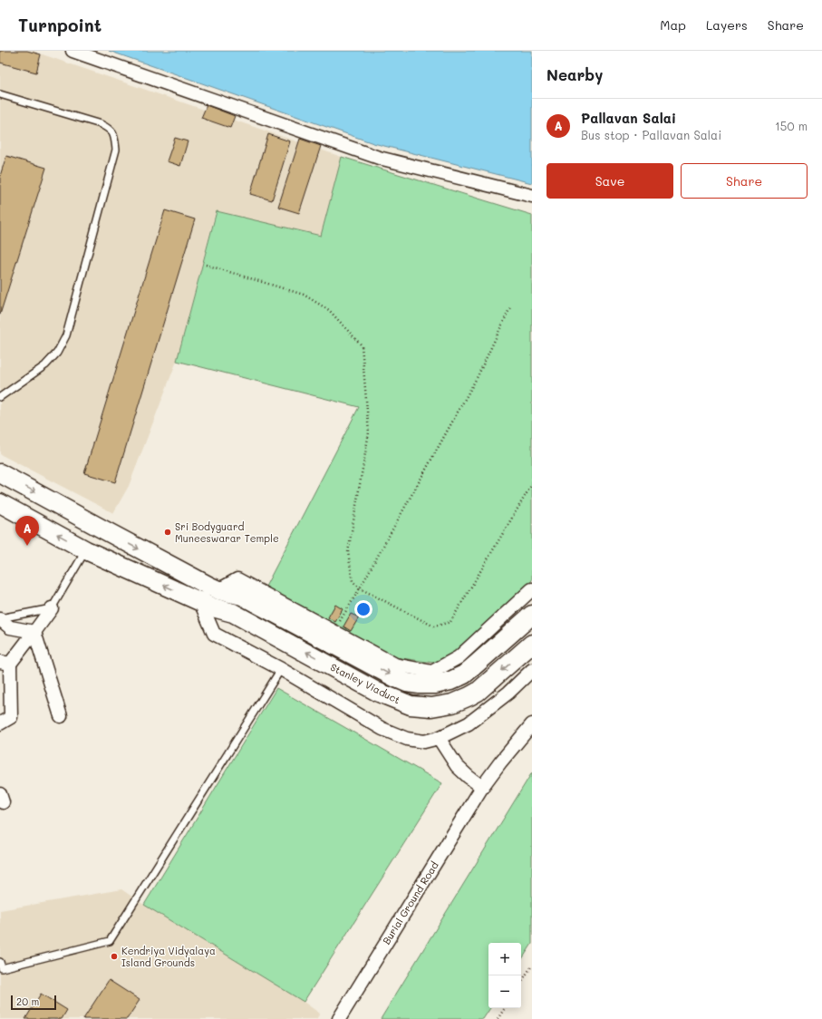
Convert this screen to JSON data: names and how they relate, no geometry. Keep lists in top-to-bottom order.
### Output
{
  "streets": {
    "main road": ["Stanley Viaduct"],
    "street": ["Burial Ground Road"]
  },
  "places": ["Sri Bodyguard Muneeswarar Temple", "Kendriya Vidyalaya Island Grounds"],
  "scale_bar": "20 m",
  "page": {
    "header": "Turnpoint",
    "nav": ["Map", "Layers", "Share"],
    "heading": "Nearby",
    "list": [
      {
        "mark": "A",
        "name": "Pallavan Salai",
        "note": "Bus stop · Pallavan Salai",
        "value": "150 m"
      }
    ],
    "buttons": ["Save", "Share"],
    "pins": "A",
    "map_buttons": ["+", "−"],
    "scale": "20 m"
  }
}
